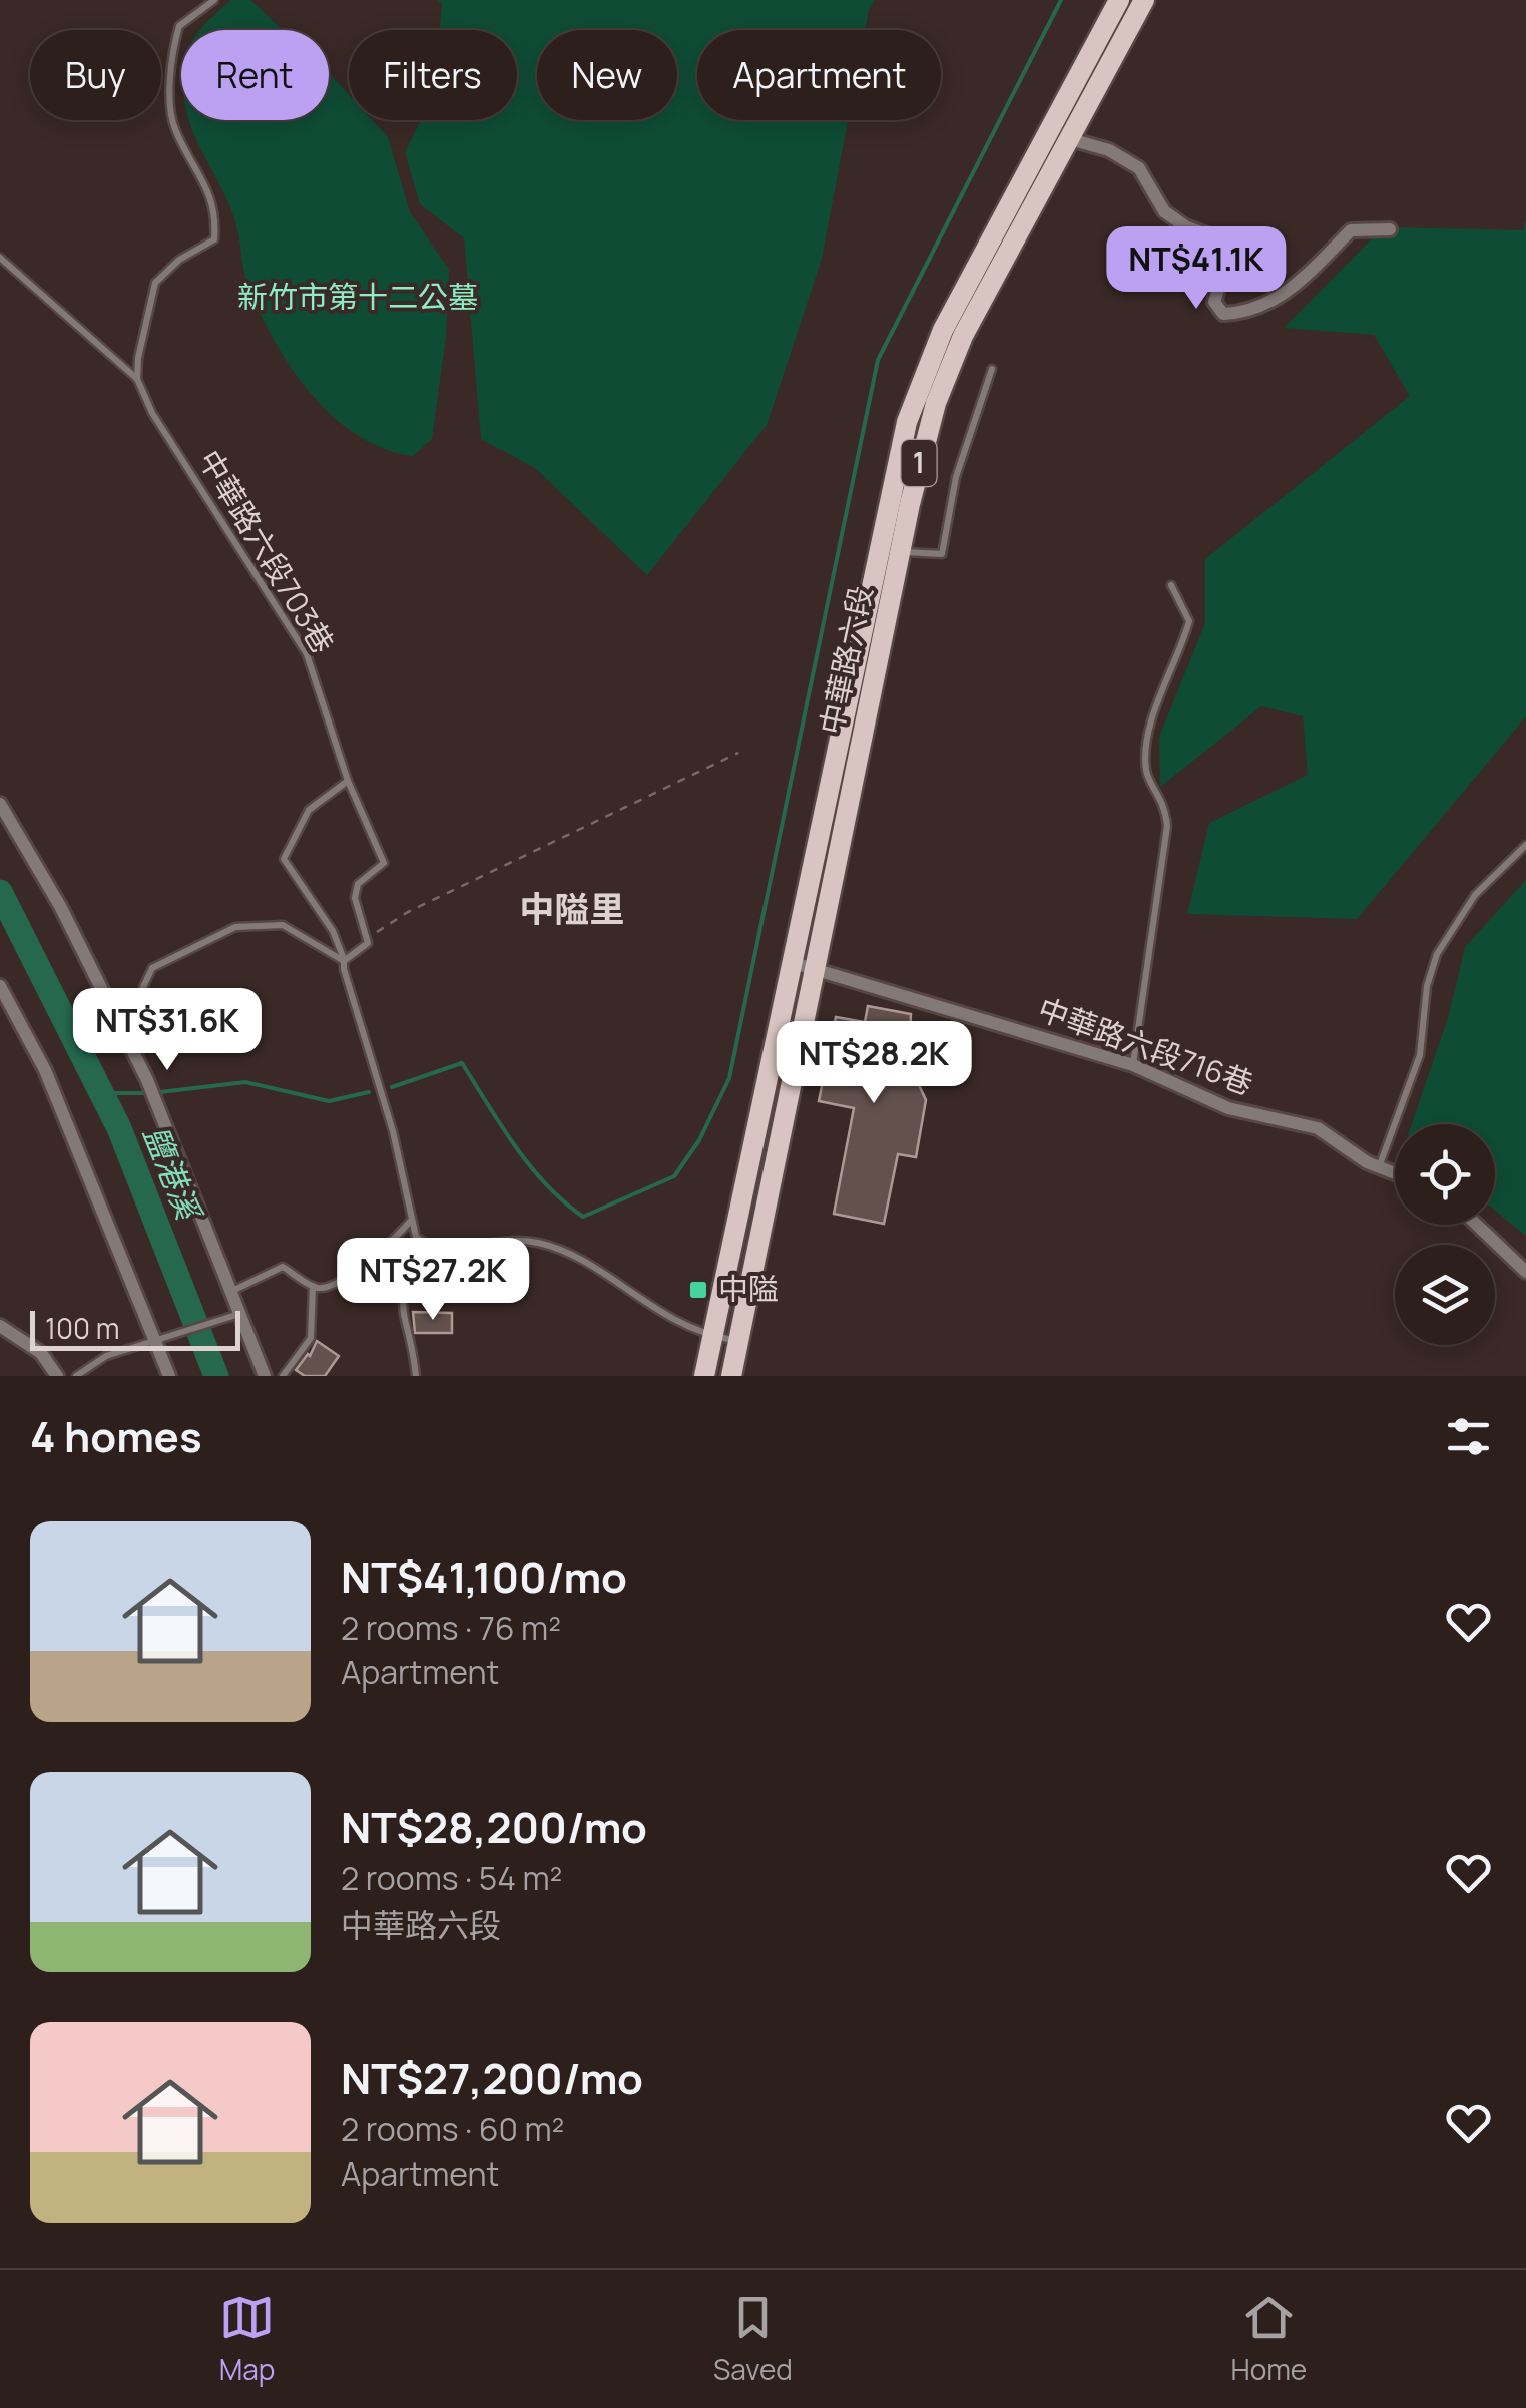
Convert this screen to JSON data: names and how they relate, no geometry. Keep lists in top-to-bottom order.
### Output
{
  "streets": {
    "main road": ["1", "中華路六段"],
    "street": ["中華路六段716巷"],
    "lane": ["中華路六段703巷"]
  },
  "crossings": [
    ["中華路六段", "中華路六段716巷"]
  ],
  "districts": ["中隘里"],
  "water": ["鹽港溪"],
  "parks": ["新竹市第十二公墓"],
  "places": {
    "transit": ["中隘"]
  },
  "scale_bar": "100 m",
  "page": {
    "chip": [
      "Buy",
      "Rent",
      "Filters",
      "New",
      "Apartment"
    ],
    "price": [
      "NT$41.1K",
      "NT$31.6K",
      "NT$28.2K",
      "NT$27.2K"
    ],
    "scale": "100 m",
    "heading": "4 homes",
    "list": [
      {
        "name": "NT$41,100/mo",
        "note": "2 rooms · 76 m² · Apartment"
      },
      {
        "name": "NT$28,200/mo",
        "note": "2 rooms · 54 m² · 中華路六段"
      },
      {
        "name": "NT$27,200/mo",
        "note": "2 rooms · 60 m² · Apartment"
      }
    ],
    "tabs": ["Map", "Saved", "Home"]
  }
}
